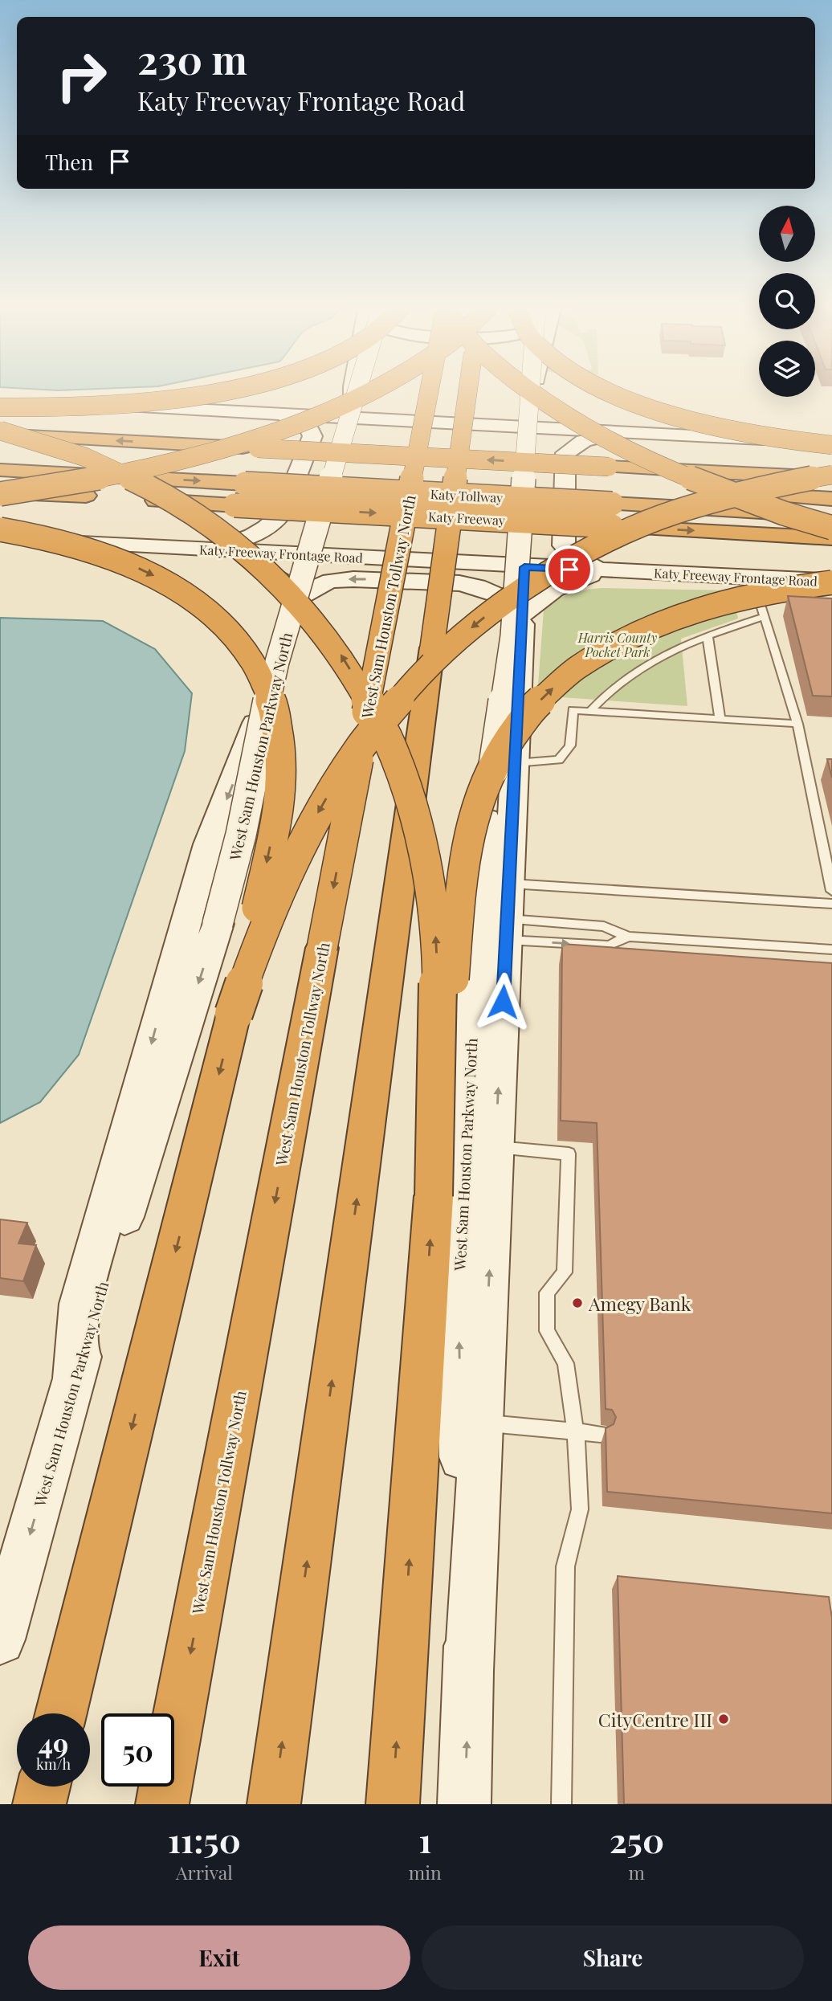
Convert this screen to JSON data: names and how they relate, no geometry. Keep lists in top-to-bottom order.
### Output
{
  "streets": {
    "highway": ["Katy Tollway", "Katy Freeway", "West Sam Houston Tollway North"],
    "main road": ["Katy Freeway Frontage Road", "West Sam Houston Parkway North"]
  },
  "parks": ["Harris County Pocket Park"],
  "places": ["Amegy Bank", "CityCentre III"],
  "north": "top",
  "page": {
    "turn": ["230 m", "Katy Freeway Frontage Road"],
    "then": "Then",
    "speed": "49 km/h",
    "limit": "50",
    "eta": [
      "11:50",
      "Arrival",
      "1",
      "min",
      "250",
      "m"
    ],
    "buttons": ["Exit", "Share"]
  }
}
